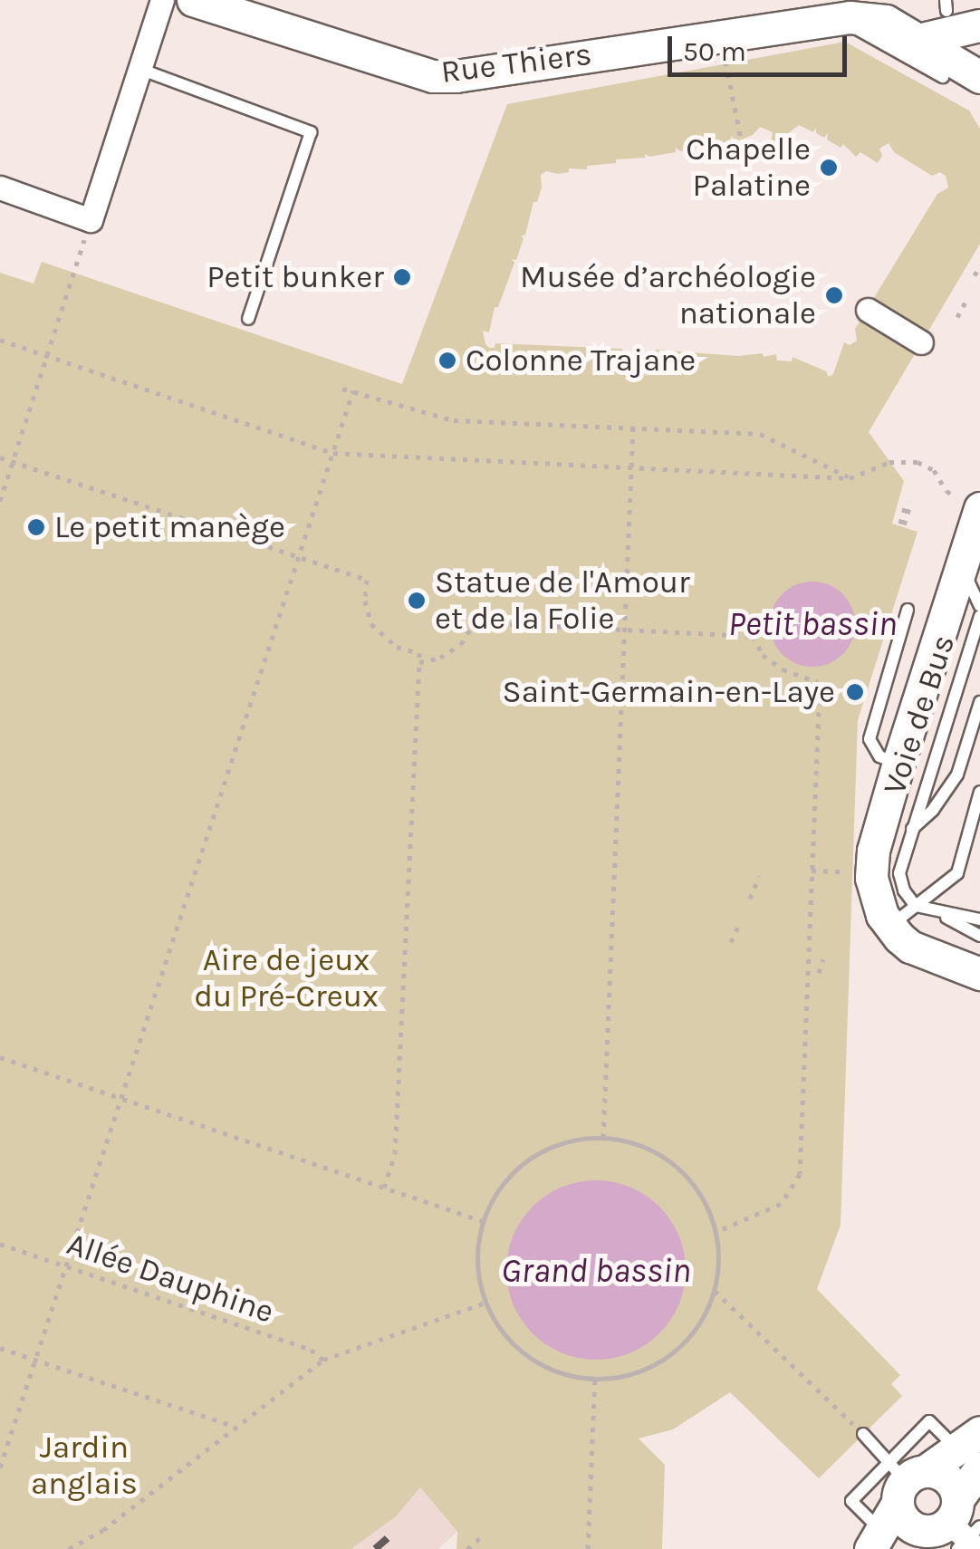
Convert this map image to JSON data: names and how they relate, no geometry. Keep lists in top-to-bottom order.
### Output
{
  "streets": {
    "main road": ["Rue Thiers"],
    "lane": ["Voie de Bus"],
    "path": ["Allée Dauphine"]
  },
  "water": ["Petit bassin", "Grand bassin"],
  "parks": ["Aire de jeux du Pré-Creux", "Jardin anglais"],
  "places": [
    "Chapelle Palatine",
    "Petit bunker",
    "Musée d’archéologie nationale",
    "Colonne Trajane",
    "Le petit manège",
    "Statue de l'Amour et de la Folie",
    "Saint-Germain-en-Laye"
  ],
  "scale_bar": "50 m"
}
